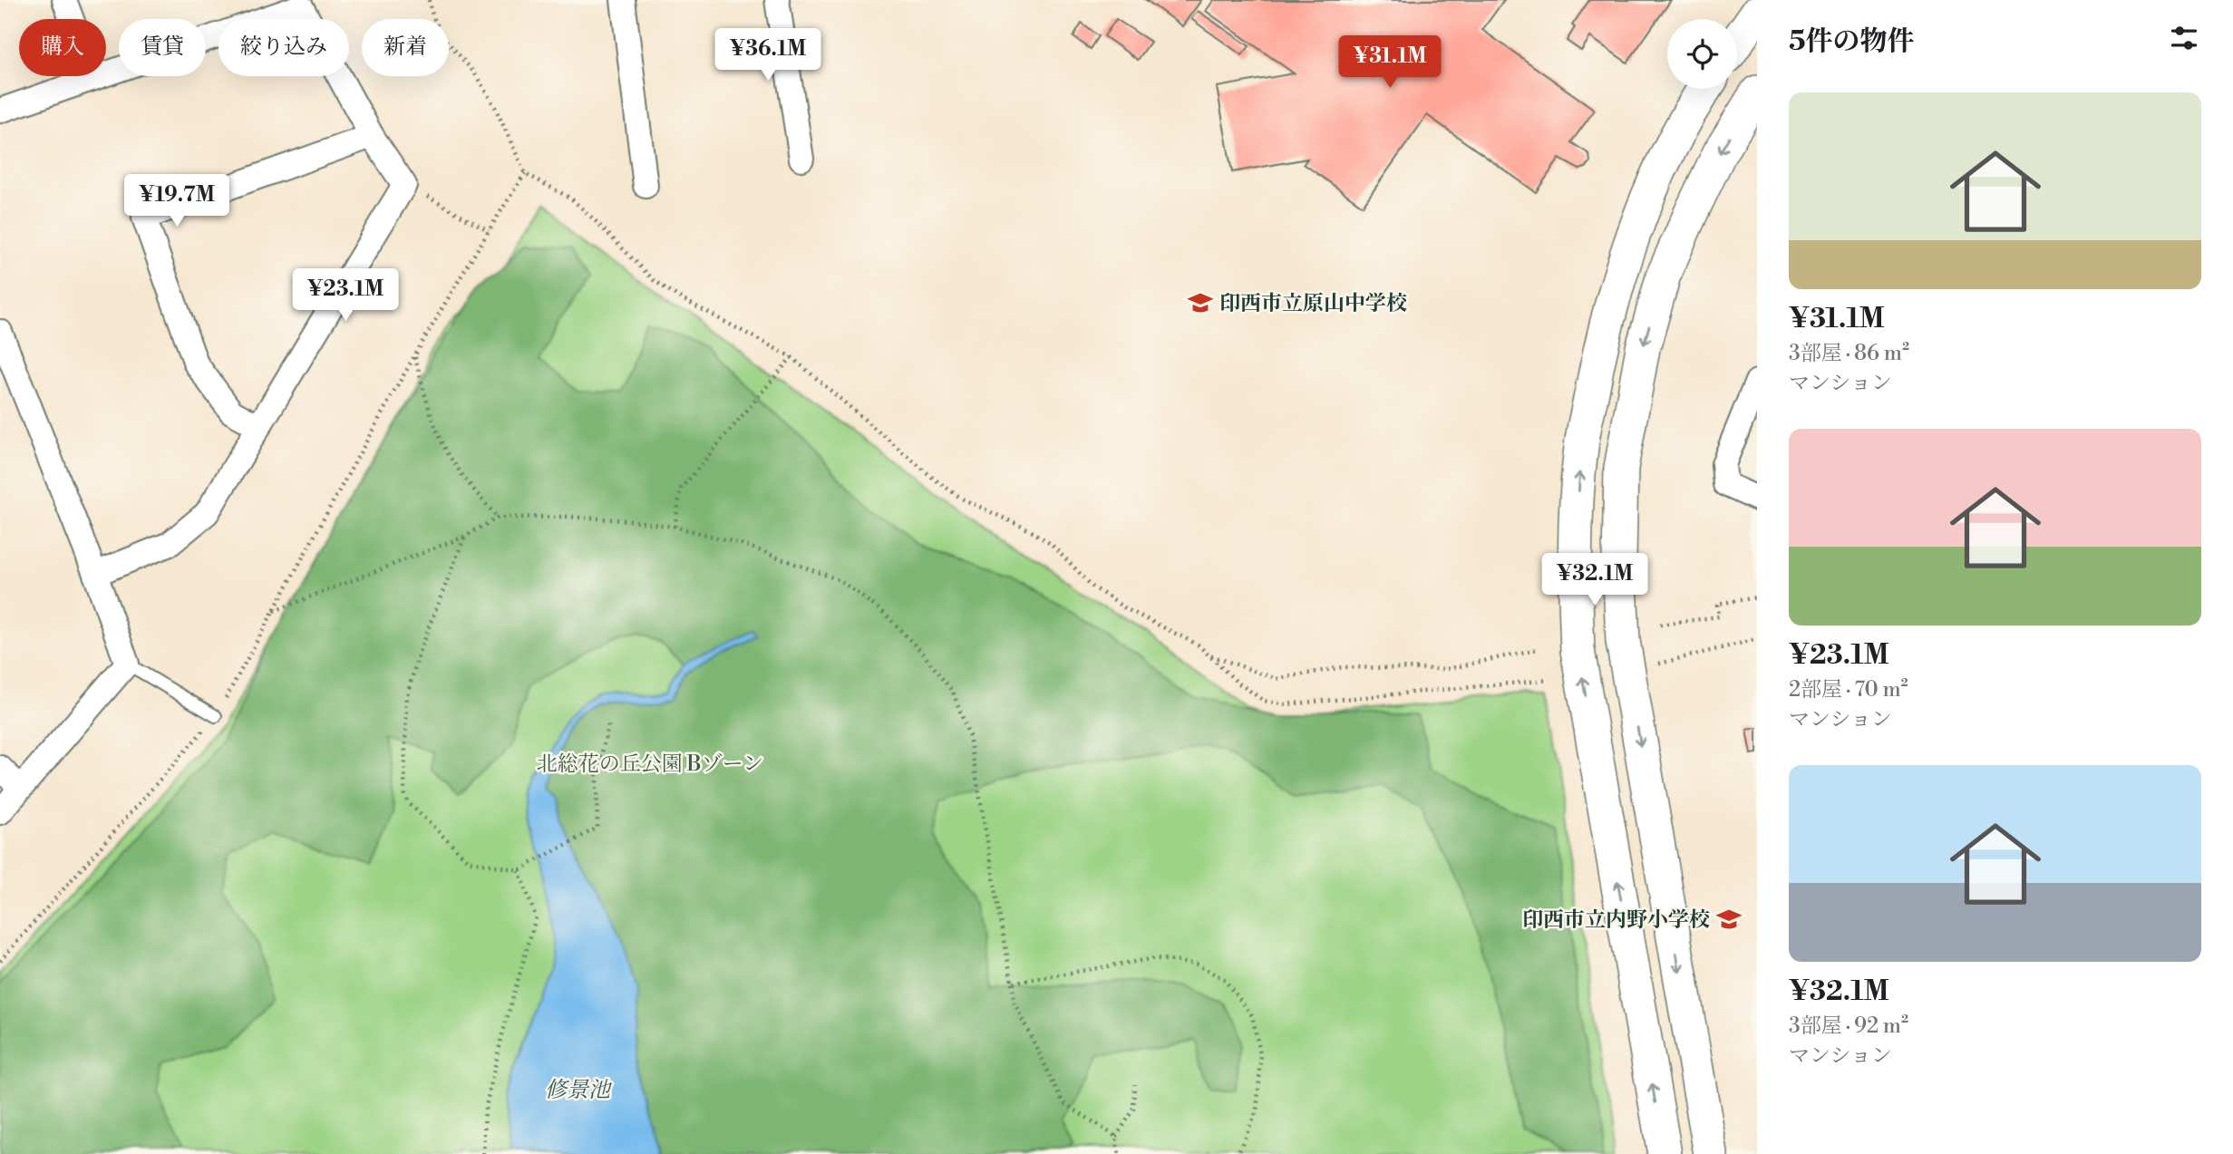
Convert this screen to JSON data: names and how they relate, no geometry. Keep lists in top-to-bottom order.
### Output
{
  "water": ["修景池"],
  "parks": ["北総花の丘公園 Bゾーン"],
  "places": {
    "school or university": ["印西市立原山中学校", "印西市立内野小学校"]
  },
  "page": {
    "heading": "5件の物件",
    "chip": [
      "購入",
      "賃貸",
      "絞り込み",
      "新着"
    ],
    "price": [
      "¥36.1M",
      "¥31.1M",
      "¥19.7M",
      "¥23.1M",
      "¥32.1M"
    ],
    "list": [
      {
        "name": "¥31.1M",
        "note": "3部屋 · 86 m² · マンション"
      },
      {
        "name": "¥23.1M",
        "note": "2部屋 · 70 m² · マンション"
      },
      {
        "name": "¥32.1M",
        "note": "3部屋 · 92 m² · マンション"
      }
    ]
  }
}
